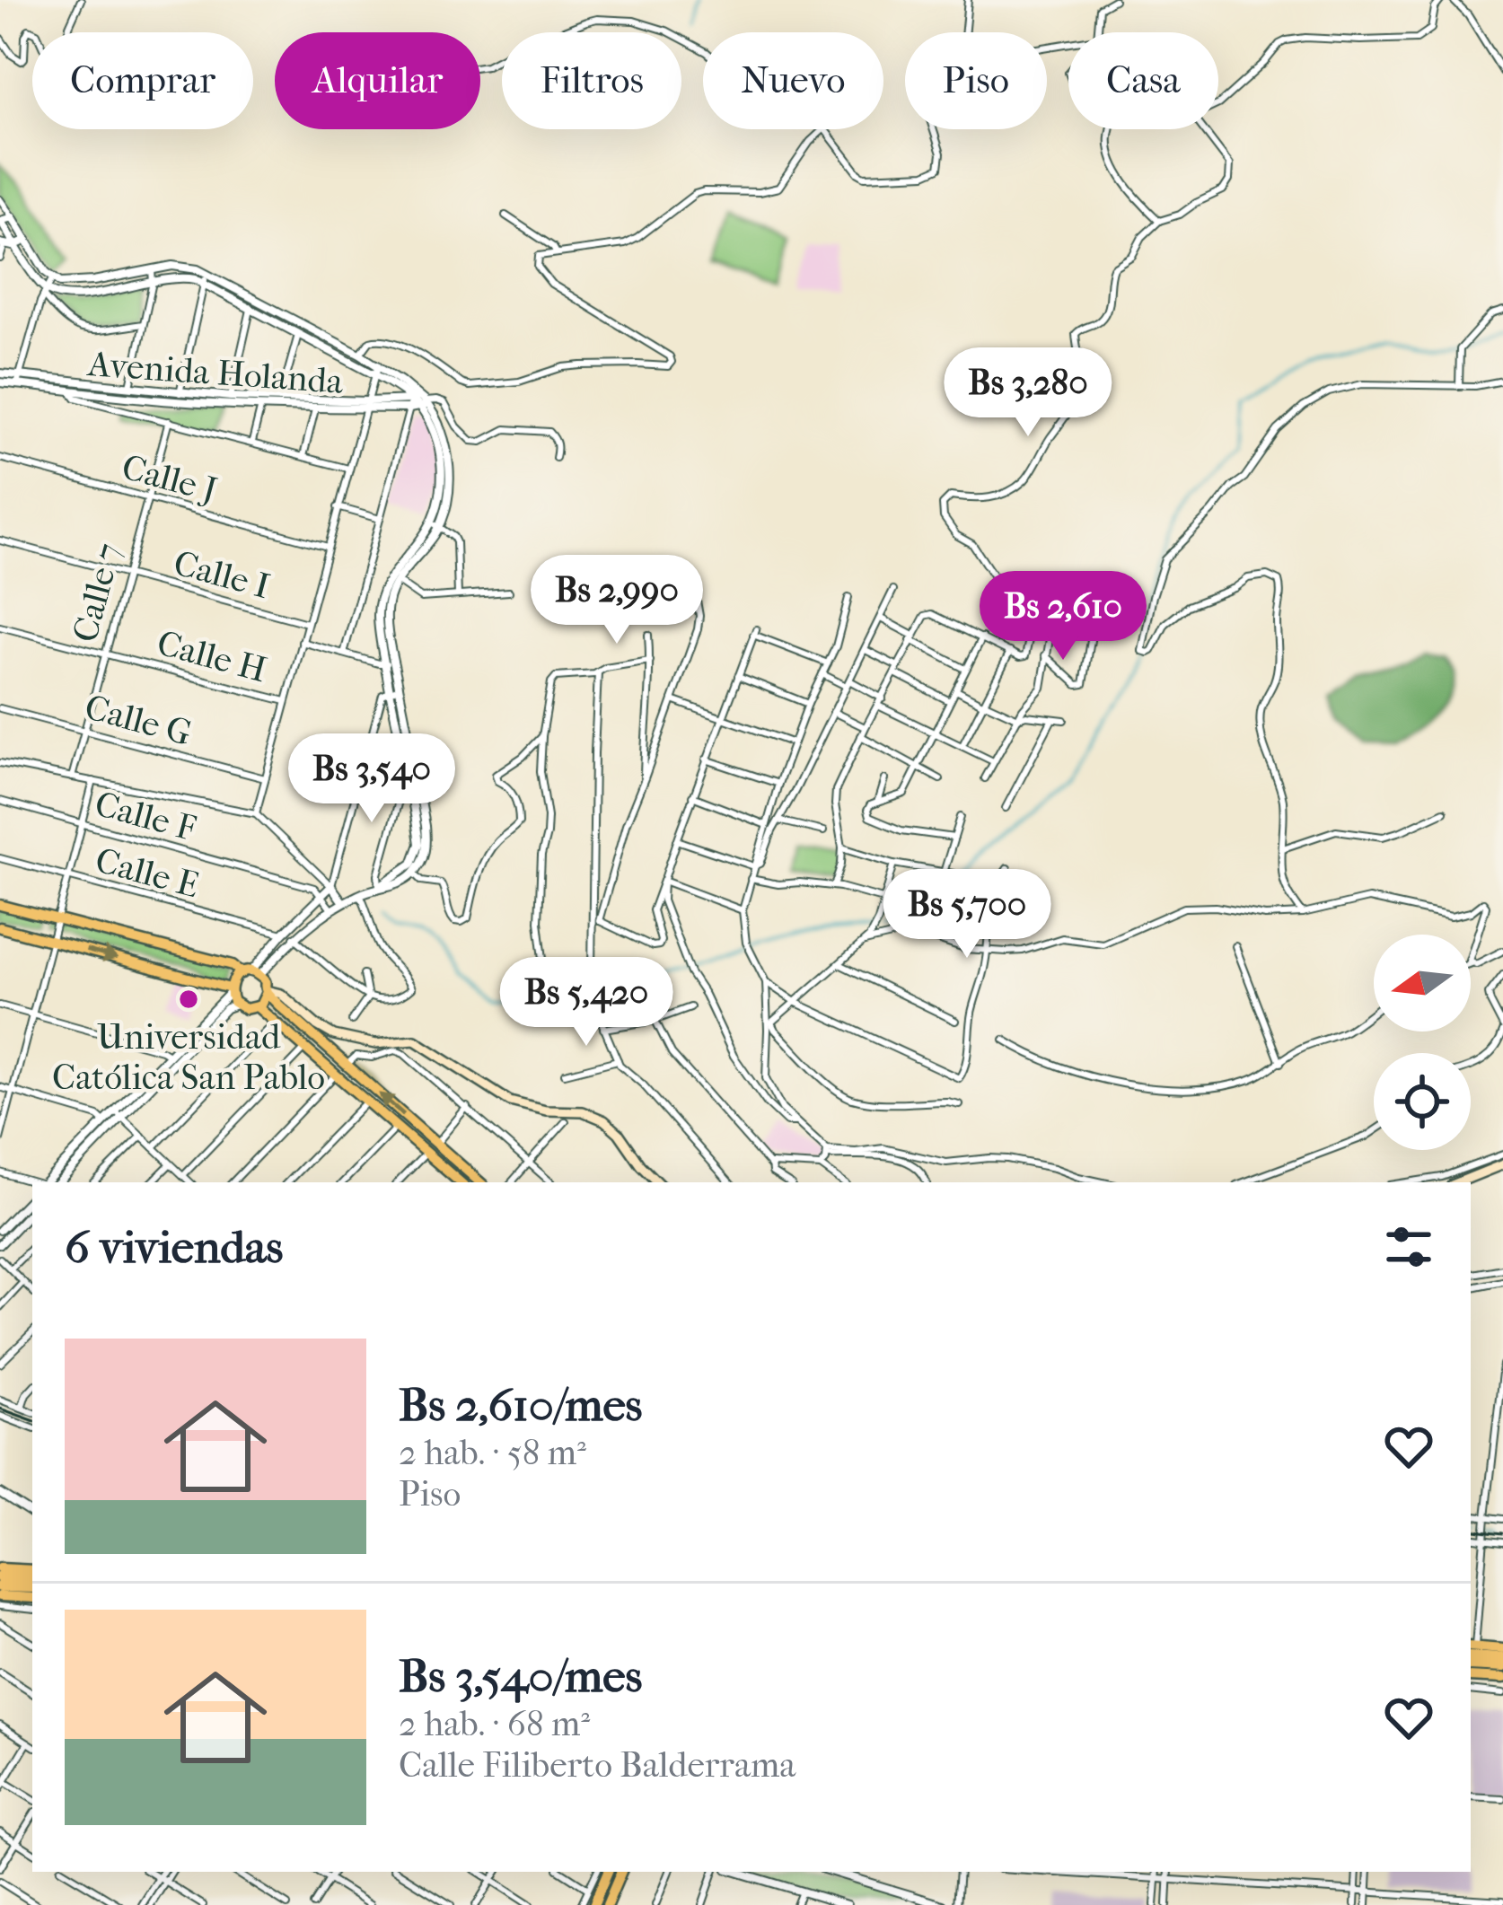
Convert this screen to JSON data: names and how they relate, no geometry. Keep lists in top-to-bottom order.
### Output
{
  "streets": {
    "street": [
      "Avenida Holanda",
      "Calle J",
      "Calle I",
      "Calle 7",
      "Calle H",
      "Calle G",
      "Calle F",
      "Calle E"
    ]
  },
  "crossings": [
    ["Calle J", "Calle 7"],
    ["Calle I", "Calle 7"],
    ["Calle 7", "Calle H"],
    ["Calle 7", "Calle G"]
  ],
  "places": ["Universidad Católica San Pablo"],
  "north": "left",
  "page": {
    "chip": [
      "Comprar",
      "Alquilar",
      "Filtros",
      "Nuevo",
      "Piso",
      "Casa"
    ],
    "price": [
      "Bs 3,280",
      "Bs 2,990",
      "Bs 2,610",
      "Bs 3,540",
      "Bs 5,700",
      "Bs 5,420"
    ],
    "heading": "6 viviendas",
    "list": [
      {
        "name": "Bs 2,610/mes",
        "note": "2 hab. · 58 m² · Piso"
      },
      {
        "name": "Bs 3,540/mes",
        "note": "2 hab. · 68 m² · Calle Filiberto Balderrama"
      }
    ]
  }
}
